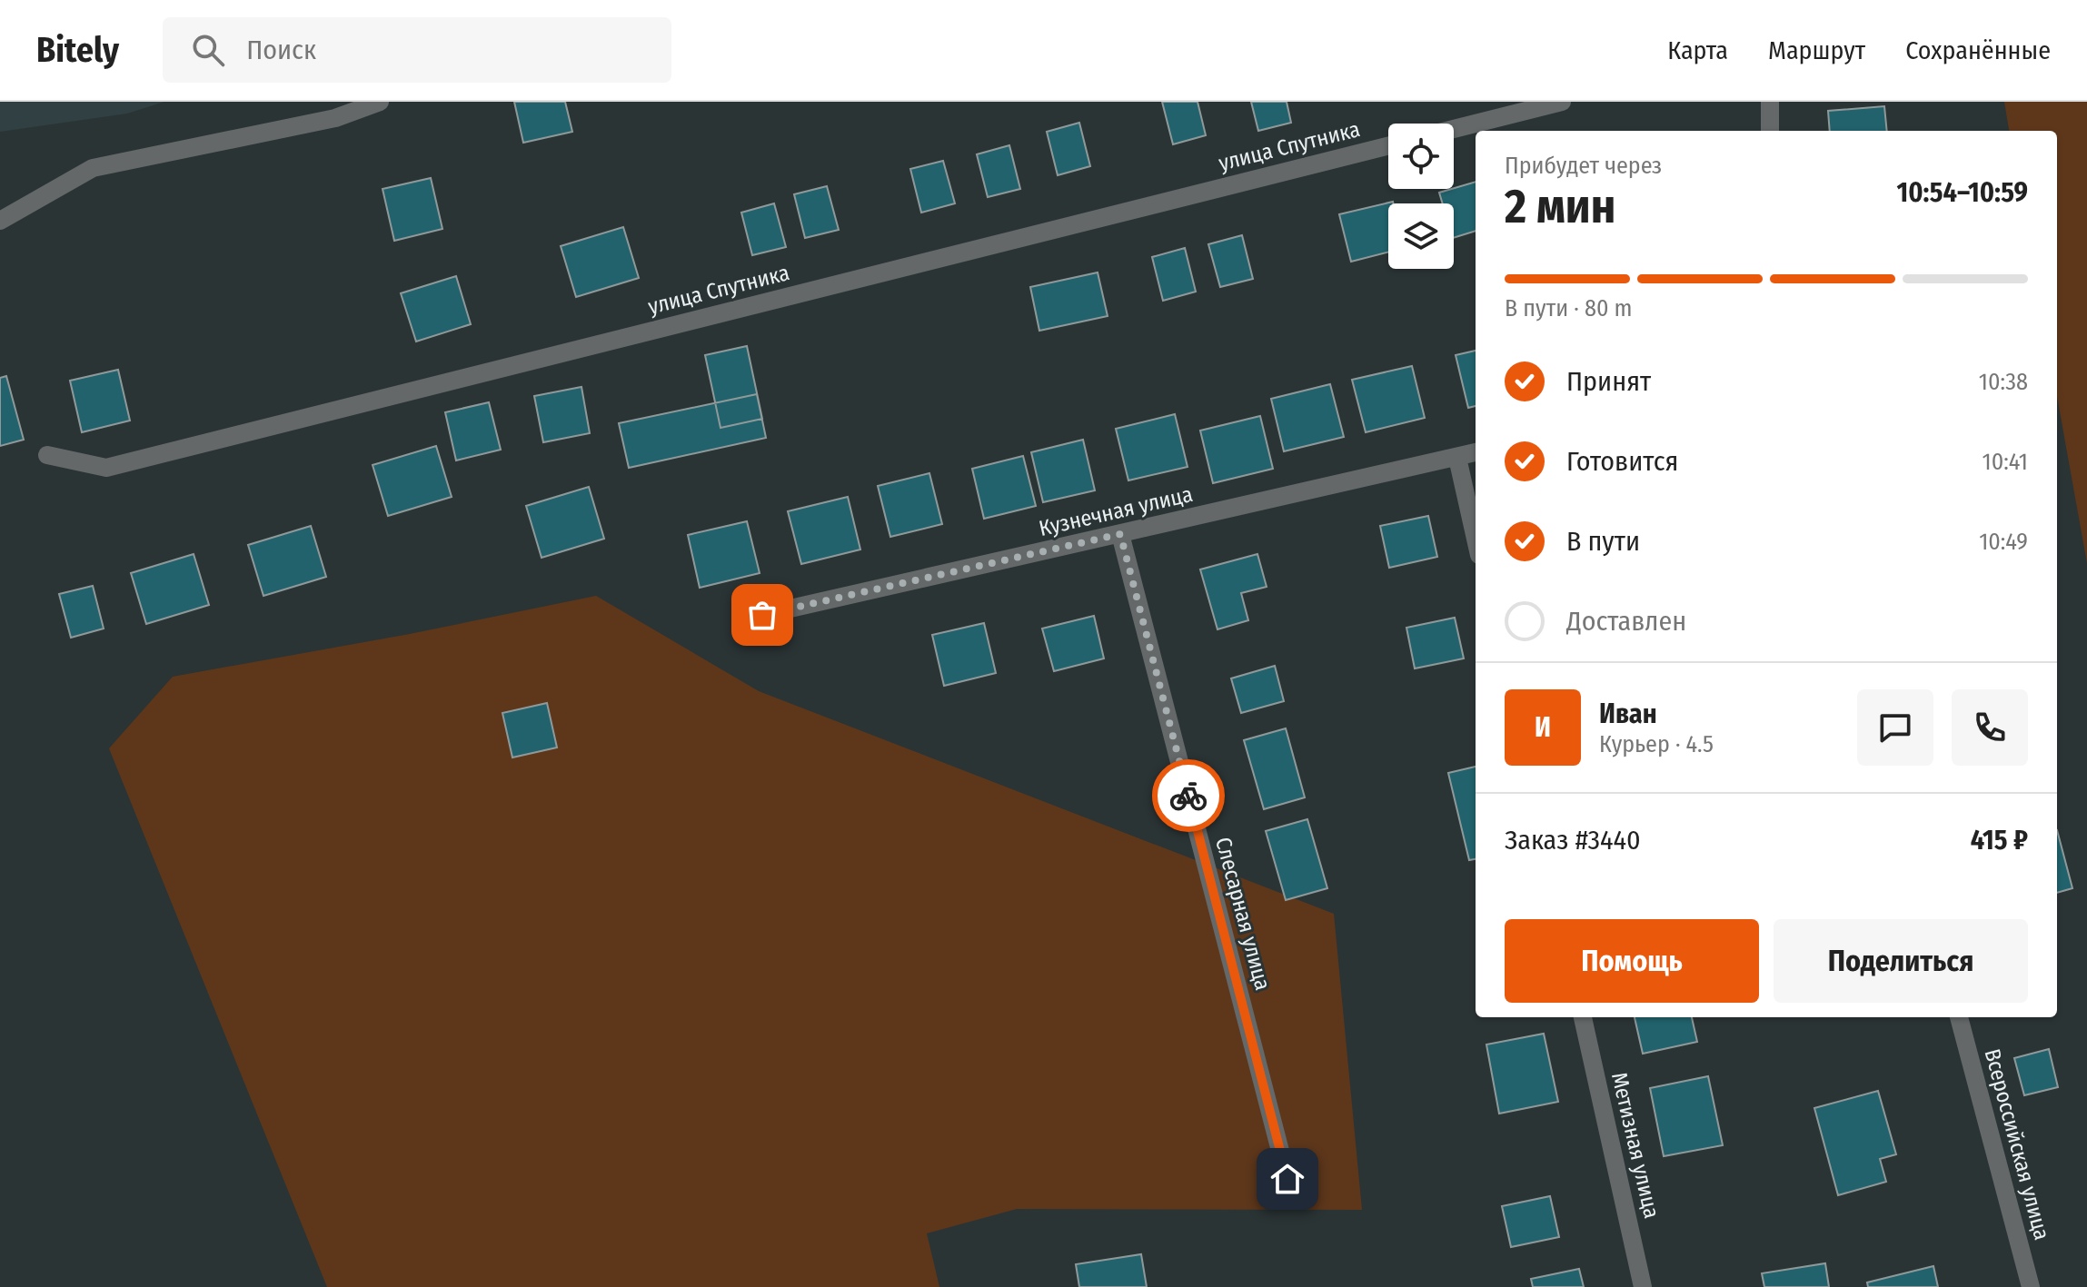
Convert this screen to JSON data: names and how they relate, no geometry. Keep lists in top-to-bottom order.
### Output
{
  "streets": {
    "street": [
      "улица Спутника",
      "Кузнечная улица",
      "Слесарная улица",
      "Всероссийская улица",
      "Метизная улица"
    ]
  },
  "crossings": [
    ["Кузнечная улица", "Слесарная улица"]
  ],
  "page": {
    "header": "Bitely",
    "search": "Поиск",
    "nav": ["Карта", "Маршрут", "Сохранённые"],
    "heading": ["2 мин", "Прибудет через", "10:54–10:59"],
    "panel": [
      "Иван",
      "Курьер · 4.5",
      "Заказ #3440",
      "415 ₽"
    ],
    "bar": "В пути · 80 m",
    "list": [
      ["Принят", "10:38"],
      ["Готовится", "10:41"],
      ["В пути", "10:49"],
      "Доставлен"
    ],
    "round": "И",
    "buttons": ["Помощь", "Поделиться"]
  }
}
